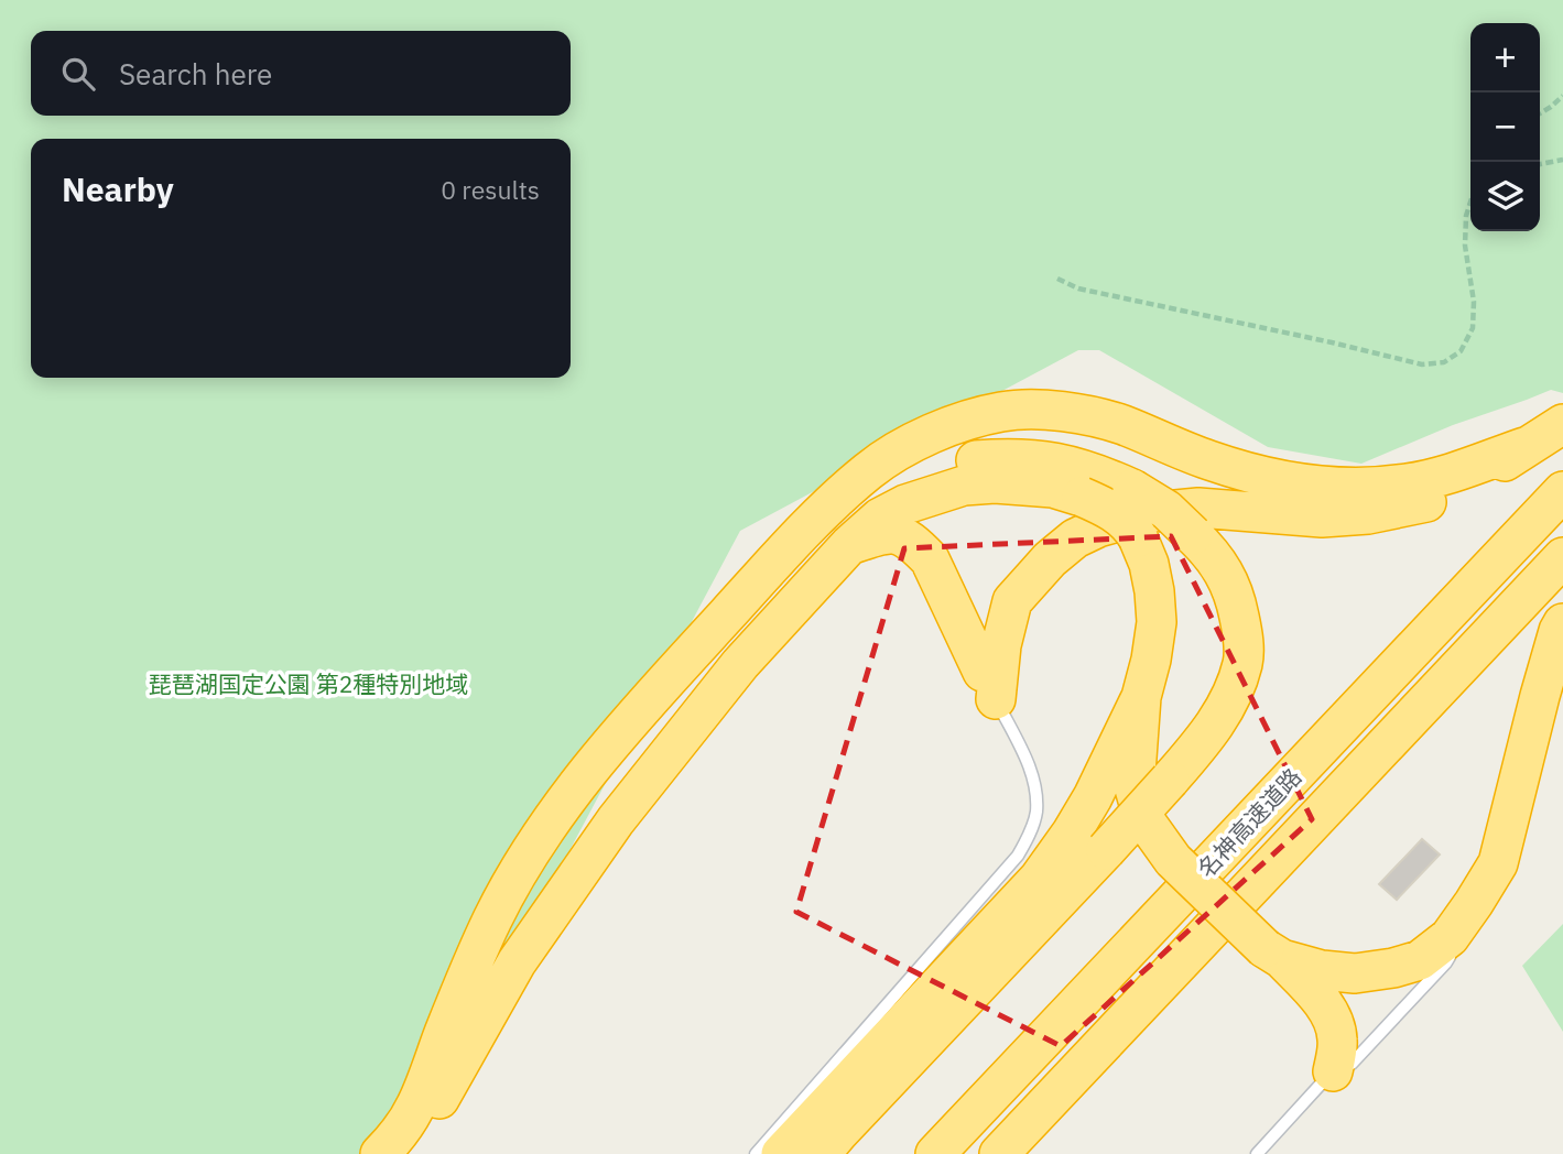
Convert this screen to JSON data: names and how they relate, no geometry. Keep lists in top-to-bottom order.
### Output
{
  "streets": {
    "highway": ["名神高速道路"]
  },
  "parks": ["琵琶湖国定公園 第2種特別地域"],
  "page": {
    "map_buttons": ["+", "−"],
    "search": "Search here",
    "heading": ["Nearby", "0 results"]
  }
}
